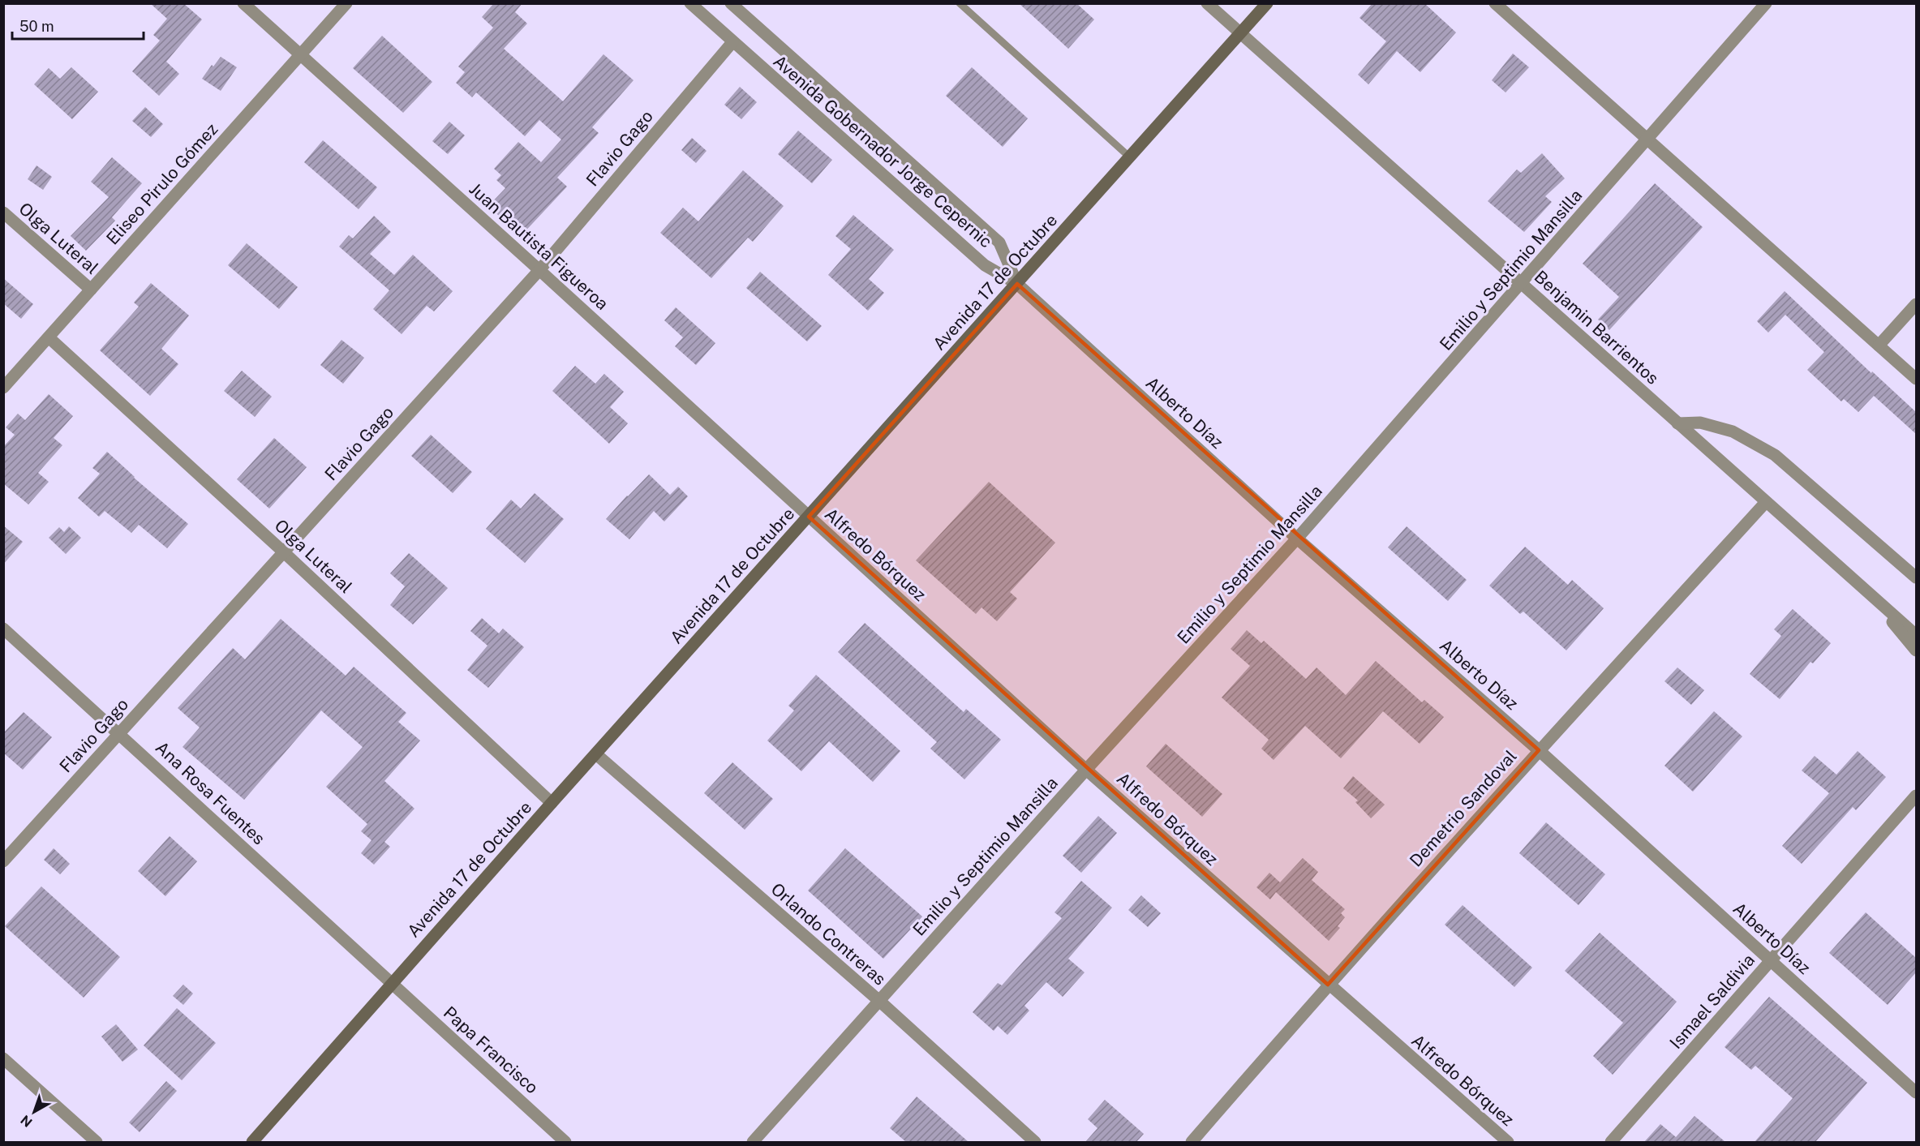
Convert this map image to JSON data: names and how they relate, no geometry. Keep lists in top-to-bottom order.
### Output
{
  "streets": {
    "main road": ["Avenida 17 de Octubre"],
    "street": [
      "Flavio Gago",
      "Avenida Gobernador Jorge Cepernic",
      "Eliseo Pirulo Gómez",
      "Olga Luteral",
      "Juan Bautista Figueroa",
      "Emilio y Septimio Mansilla",
      "Benjamin Barrientos",
      "Alberto Díaz",
      "Alfredo Bórquez",
      "Ana Rosa Fuentes",
      "Demetrio Sandoval",
      "Orlando Contreras",
      "Ismael Saldivia",
      "Papa Francisco"
    ]
  },
  "crossings": [
    ["Flavio Gago", "Avenida Gobernador Jorge Cepernic"],
    ["Flavio Gago", "Olga Luteral"],
    ["Flavio Gago", "Juan Bautista Figueroa"],
    ["Flavio Gago", "Ana Rosa Fuentes"],
    ["Avenida Gobernador Jorge Cepernic", "Avenida 17 de Octubre"],
    ["Avenida Gobernador Jorge Cepernic", "Alberto Díaz"],
    ["Eliseo Pirulo Gómez", "Olga Luteral"],
    ["Eliseo Pirulo Gómez", "Juan Bautista Figueroa"],
    ["Olga Luteral", "Avenida 17 de Octubre"],
    ["Juan Bautista Figueroa", "Avenida 17 de Octubre"],
    ["Juan Bautista Figueroa", "Alfredo Bórquez"],
    ["Emilio y Septimio Mansilla", "Benjamin Barrientos"],
    ["Emilio y Septimio Mansilla", "Alberto Díaz"],
    ["Emilio y Septimio Mansilla", "Alfredo Bórquez"],
    ["Emilio y Septimio Mansilla", "Orlando Contreras"],
    ["Avenida 17 de Octubre", "Benjamin Barrientos"],
    ["Avenida 17 de Octubre", "Alberto Díaz"],
    ["Avenida 17 de Octubre", "Alfredo Bórquez"],
    ["Avenida 17 de Octubre", "Ana Rosa Fuentes"],
    ["Avenida 17 de Octubre", "Orlando Contreras"],
    ["Avenida 17 de Octubre", "Papa Francisco"],
    ["Benjamin Barrientos", "Demetrio Sandoval"],
    ["Alberto Díaz", "Demetrio Sandoval"],
    ["Alberto Díaz", "Ismael Saldivia"],
    ["Alfredo Bórquez", "Demetrio Sandoval"],
    ["Ana Rosa Fuentes", "Papa Francisco"]
  ],
  "scale_bar": "50 m",
  "north": "bottom left"
}
